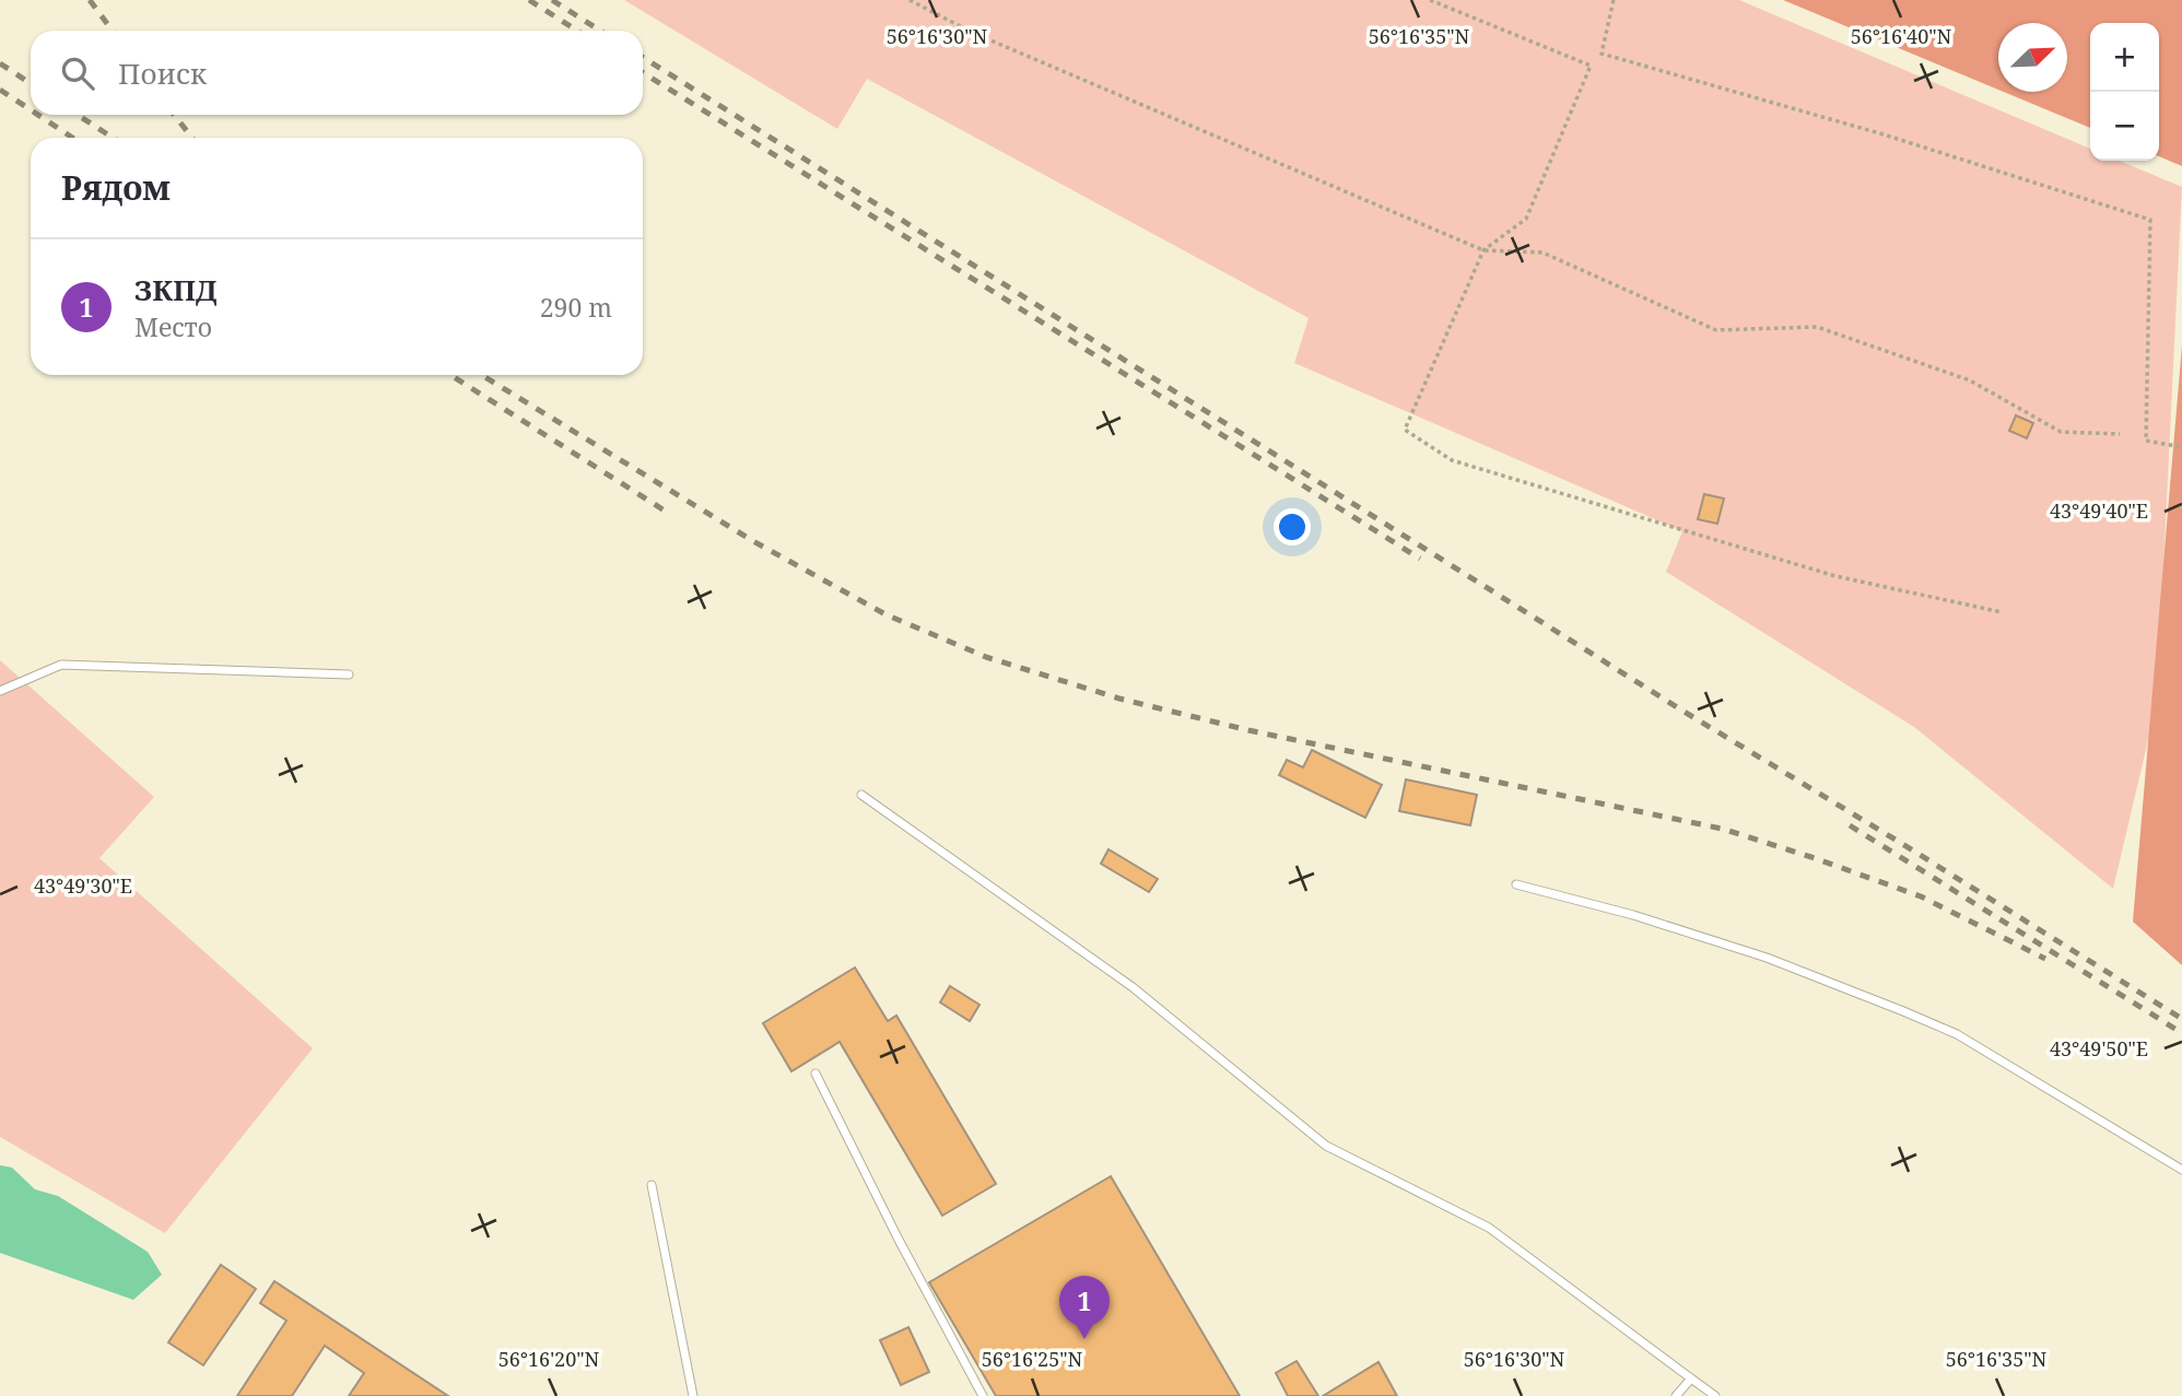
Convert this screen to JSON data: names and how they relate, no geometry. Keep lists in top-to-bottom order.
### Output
{
  "north": "top right",
  "page": {
    "map_buttons": ["+", "−"],
    "search": "Поиск",
    "heading": "Рядом",
    "list": [
      {
        "mark": "1",
        "name": "ЗКПД",
        "note": "Место",
        "value": "290 m"
      }
    ],
    "pins": "1"
  },
  "coordinates": [
    "56°16'30\"N",
    "56°16'35\"N",
    "56°16'40\"N",
    "43°49'40\"E",
    "43°49'30\"E",
    "43°49'50\"E",
    "56°16'20\"N",
    "56°16'25\"N"
  ]
}
